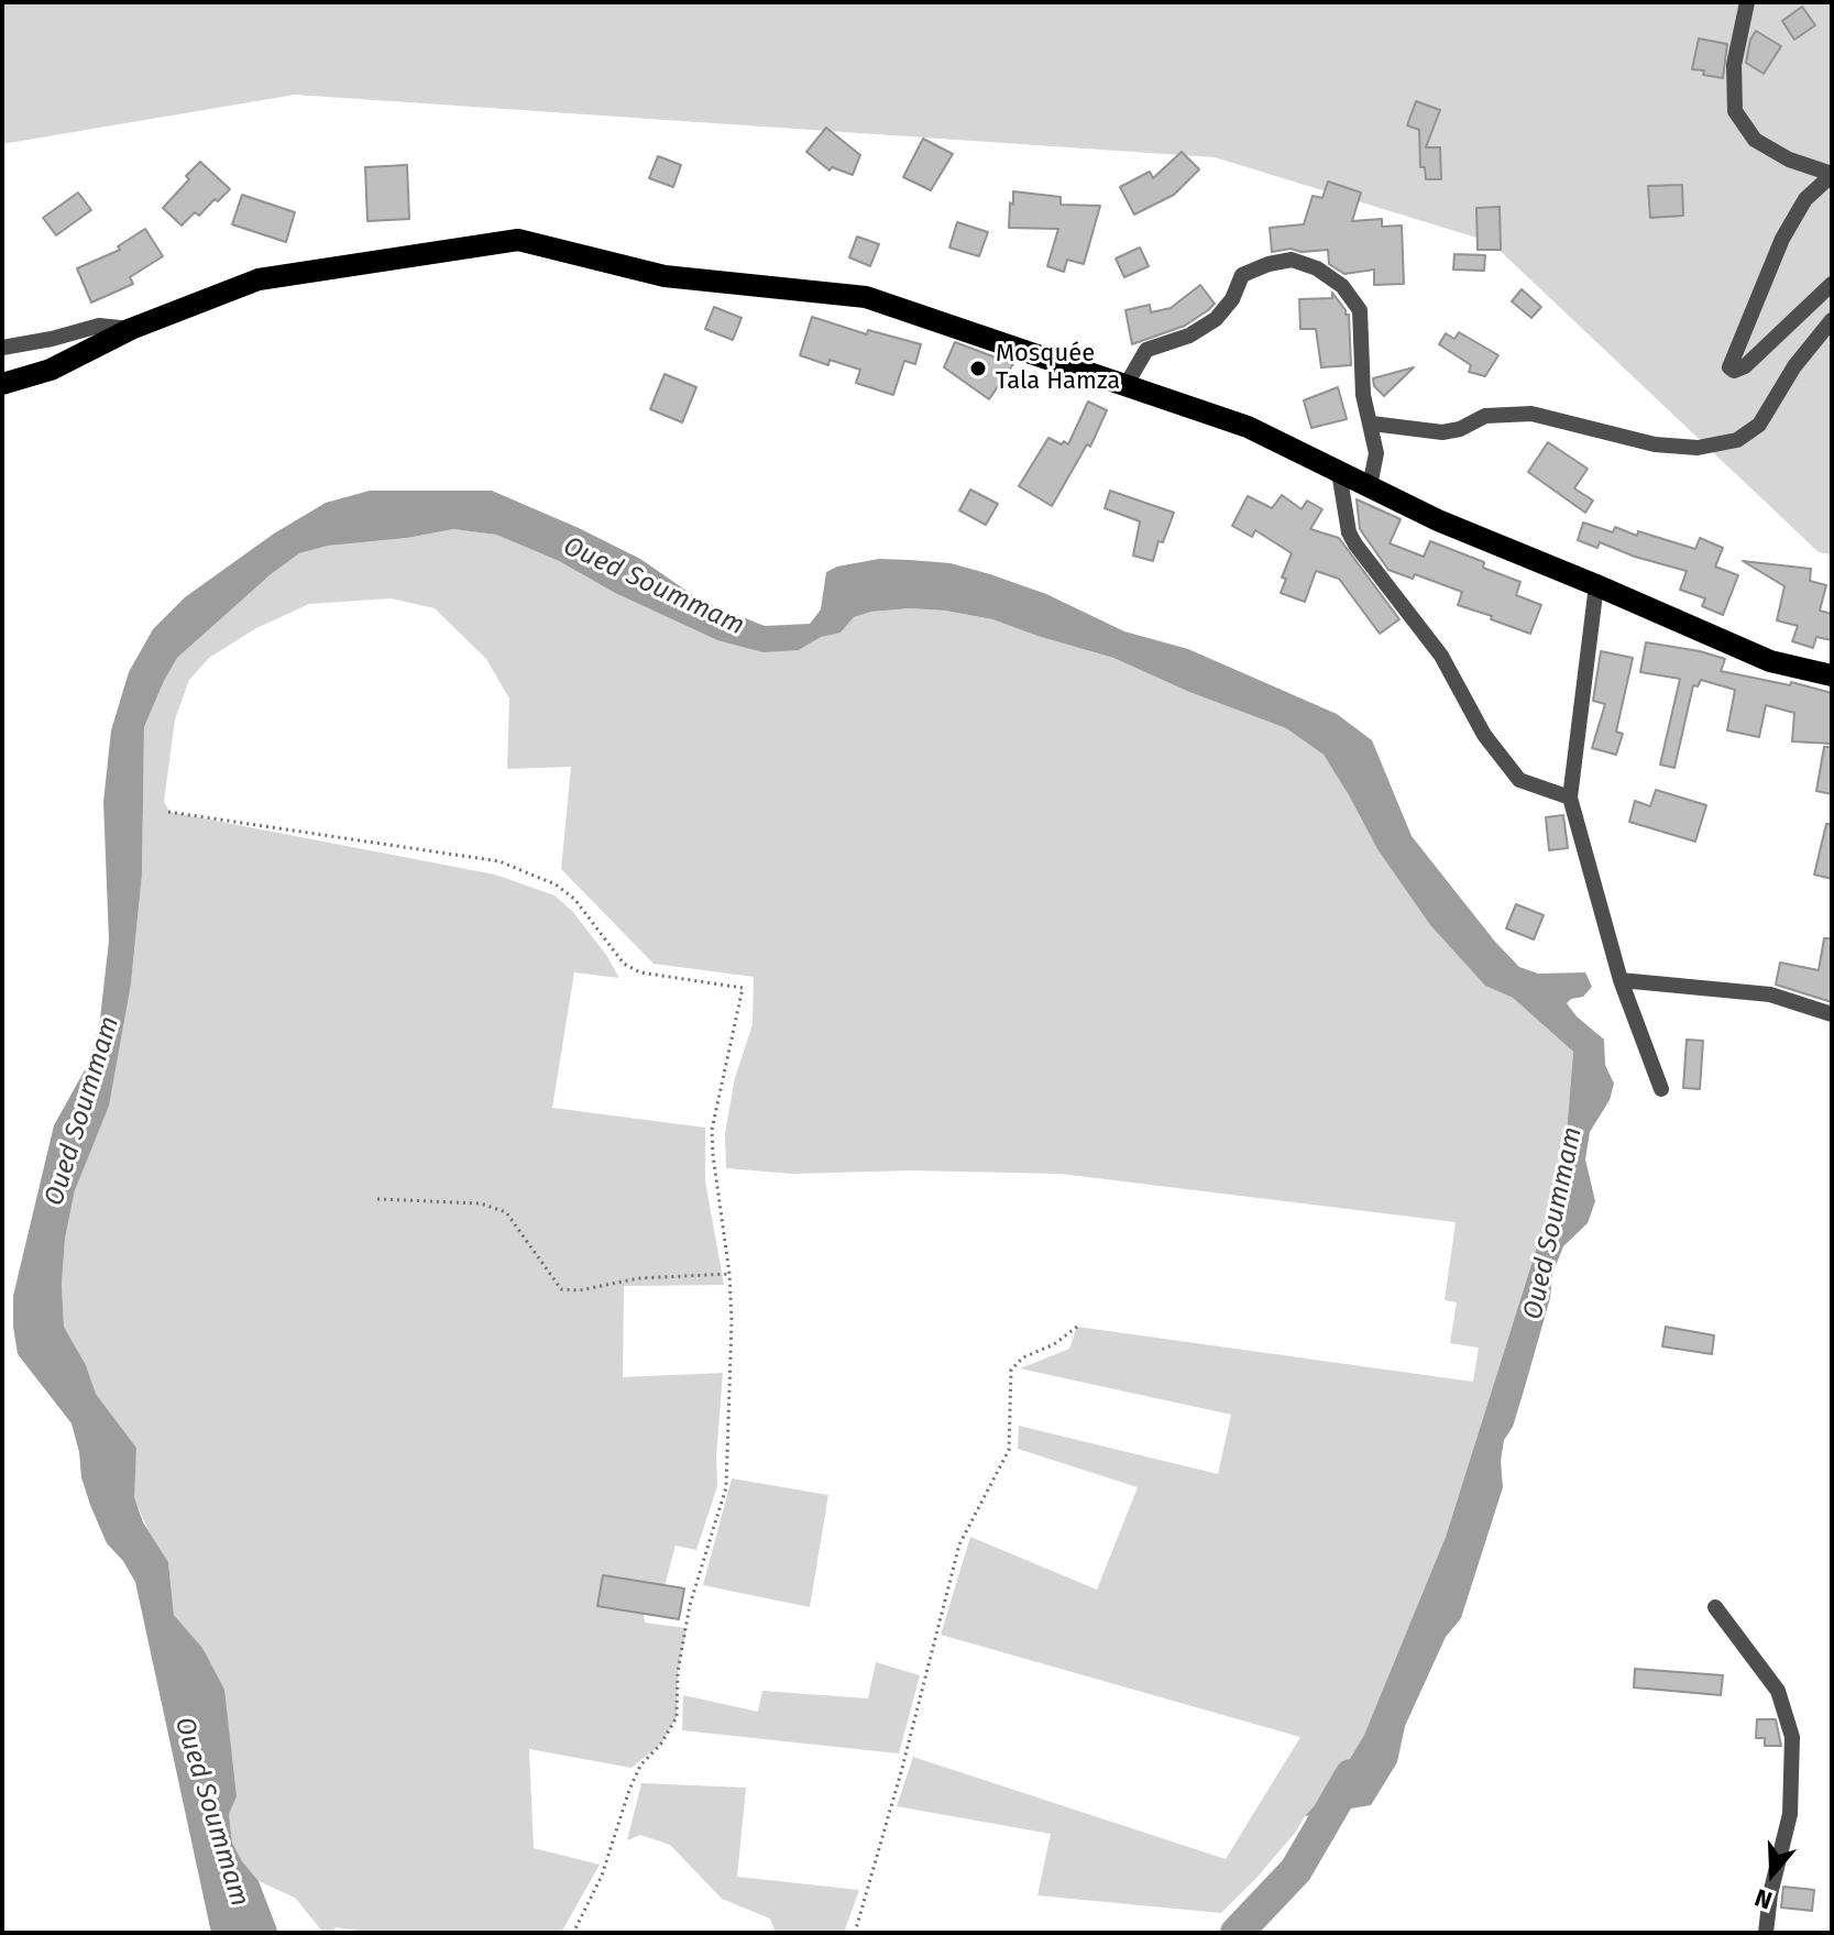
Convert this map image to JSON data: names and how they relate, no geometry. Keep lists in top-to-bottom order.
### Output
{
  "water": ["Oued Soummam"],
  "places": ["Mosquée Tala Hamza"],
  "north": "bottom"
}
